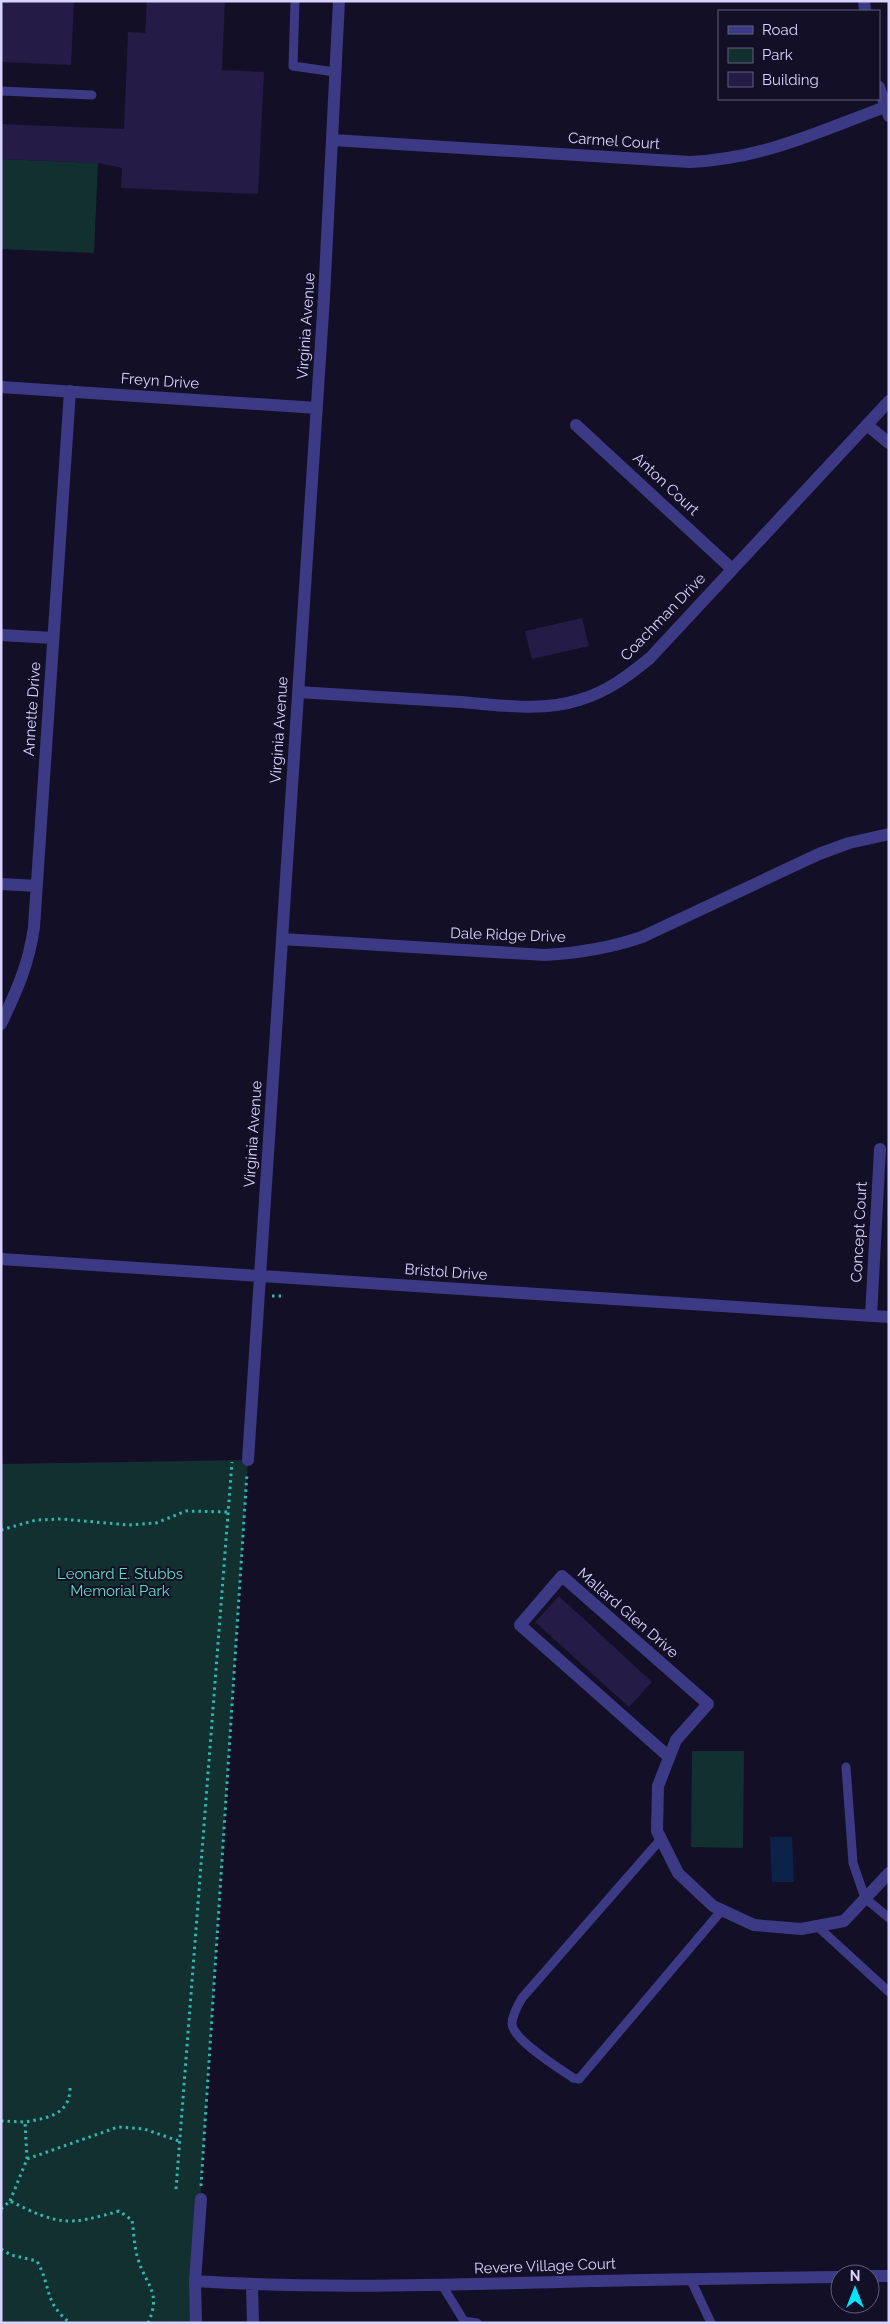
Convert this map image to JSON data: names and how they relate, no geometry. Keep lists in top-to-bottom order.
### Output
{
  "streets": {
    "street": [
      "Carmel Court",
      "Virginia Avenue",
      "Freyn Drive",
      "Anton Court",
      "Coachman Drive",
      "Annette Drive",
      "Dale Ridge Drive",
      "Concept Court",
      "Bristol Drive",
      "Mallard Glen Drive",
      "Revere Village Court"
    ]
  },
  "crossings": [
    ["Carmel Court", "Virginia Avenue"],
    ["Virginia Avenue", "Freyn Drive"],
    ["Virginia Avenue", "Coachman Drive"],
    ["Virginia Avenue", "Dale Ridge Drive"],
    ["Virginia Avenue", "Bristol Drive"],
    ["Freyn Drive", "Annette Drive"],
    ["Anton Court", "Coachman Drive"],
    ["Concept Court", "Bristol Drive"]
  ],
  "parks": ["Leonard E. Stubbs Memorial Park"],
  "legend": ["Road", "Park", "Building"],
  "north": "top"
}
